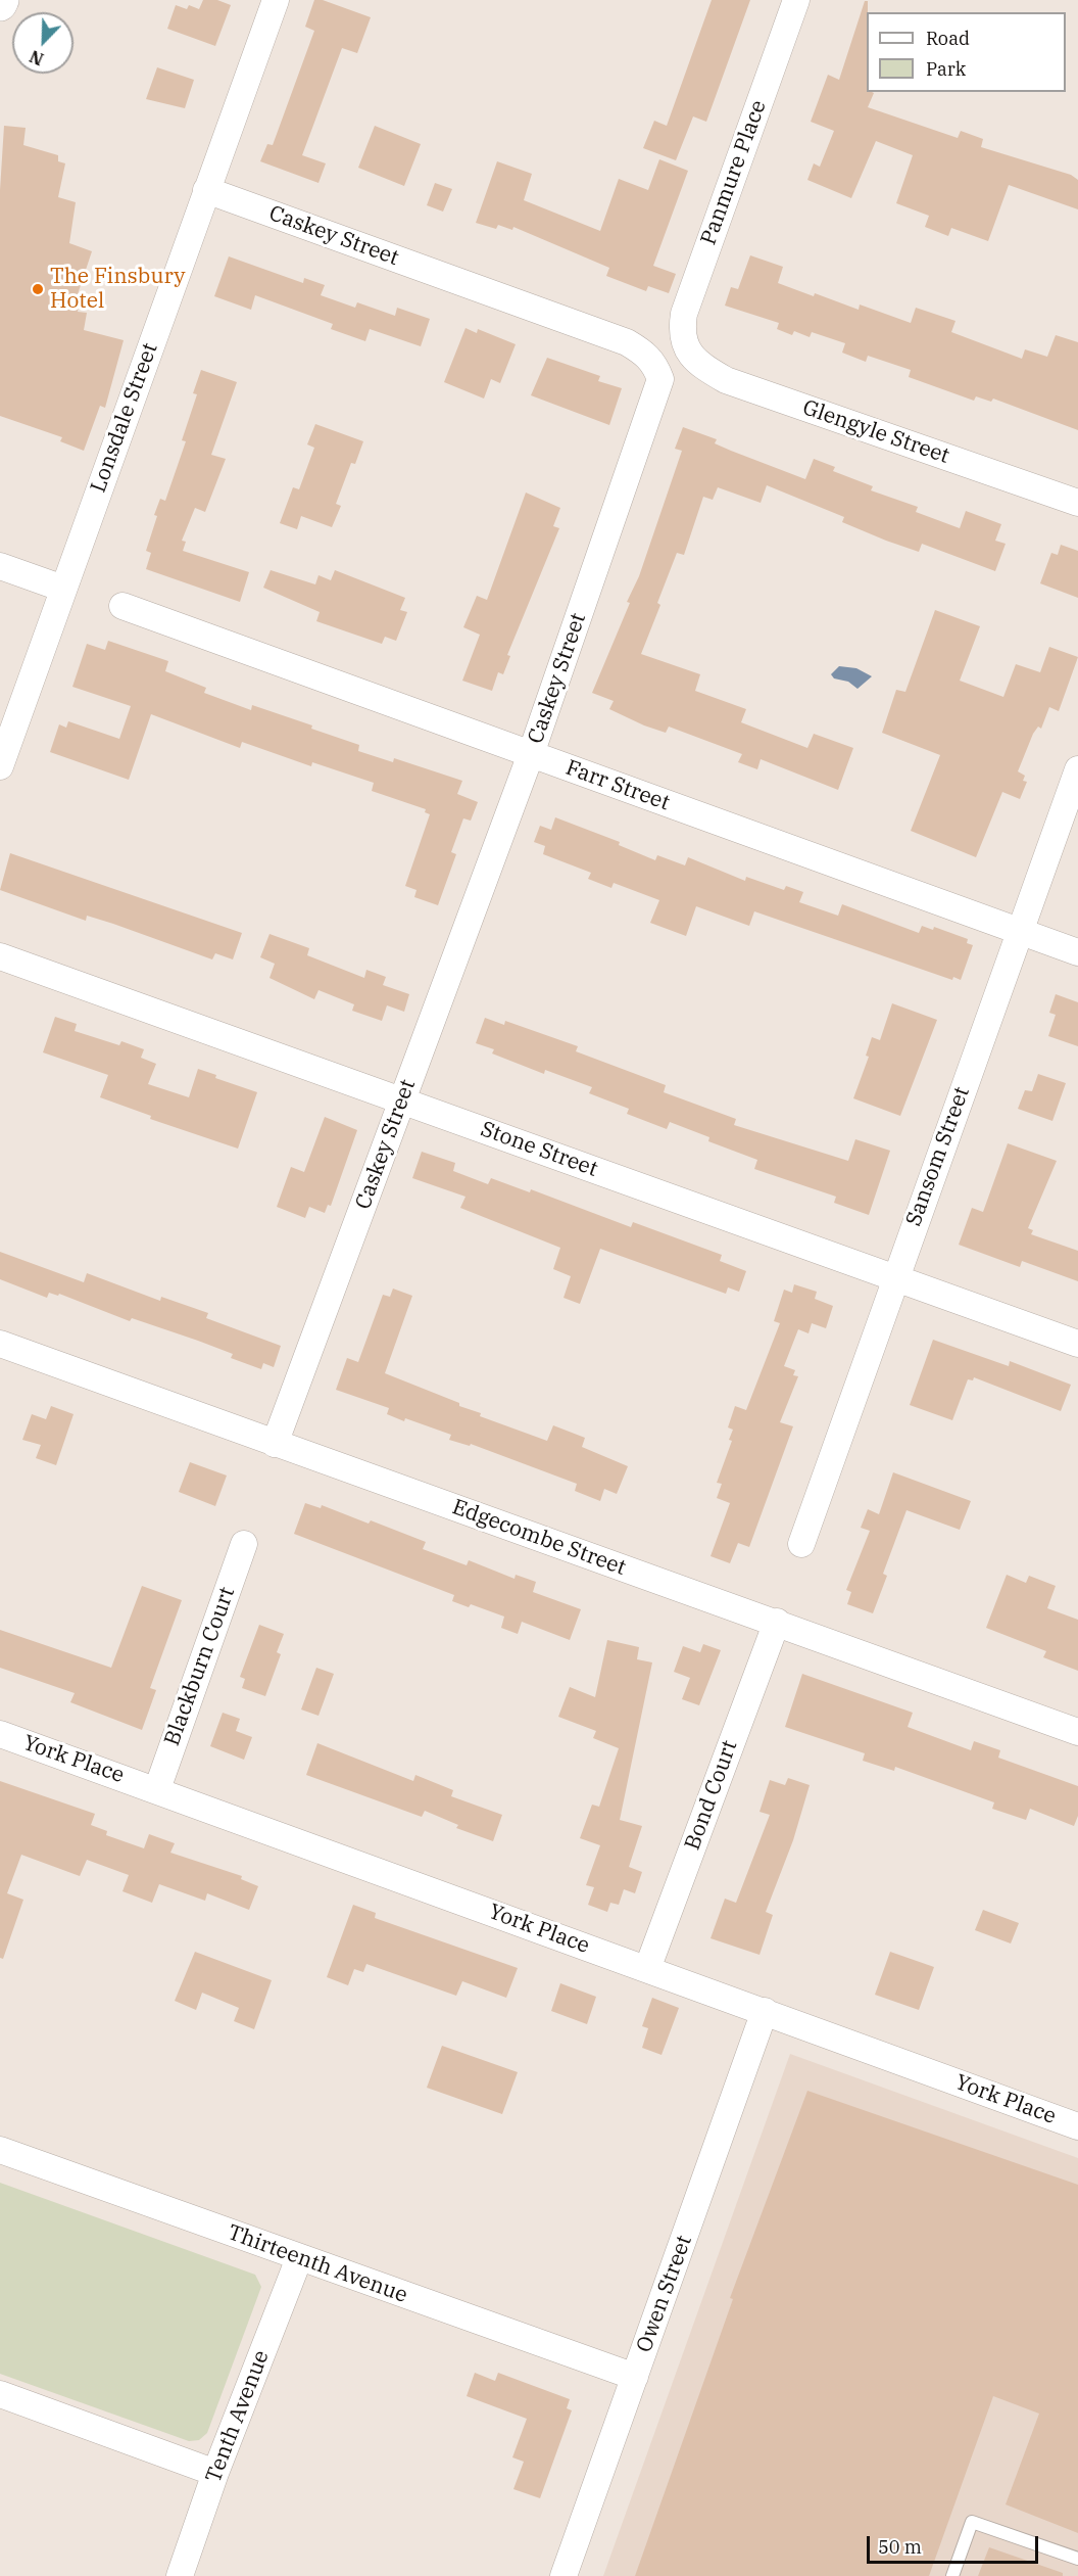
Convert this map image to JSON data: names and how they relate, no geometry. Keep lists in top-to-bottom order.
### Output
{
  "streets": {
    "street": [
      "Panmure Place",
      "Caskey Street",
      "Lonsdale Street",
      "Glengyle Street",
      "Farr Street",
      "Stone Street",
      "Sansom Street",
      "Edgecombe Street",
      "Blackburn Court",
      "York Place",
      "Bond Court",
      "Thirteenth Avenue",
      "Owen Street",
      "Tenth Avenue"
    ]
  },
  "crossings": [
    ["Panmure Place", "Glengyle Street"],
    ["Caskey Street", "Lonsdale Street"],
    ["Caskey Street", "Farr Street"],
    ["Caskey Street", "Stone Street"],
    ["Caskey Street", "Edgecombe Street"],
    ["Farr Street", "Sansom Street"],
    ["Stone Street", "Sansom Street"],
    ["Edgecombe Street", "Bond Court"],
    ["Blackburn Court", "York Place"],
    ["York Place", "Bond Court"],
    ["York Place", "Owen Street"],
    ["Thirteenth Avenue", "Owen Street"],
    ["Thirteenth Avenue", "Tenth Avenue"]
  ],
  "places": ["The Finsbury Hotel"],
  "legend": ["Road", "Park"],
  "scale_bar": "50 m",
  "north": "bottom left"
}
